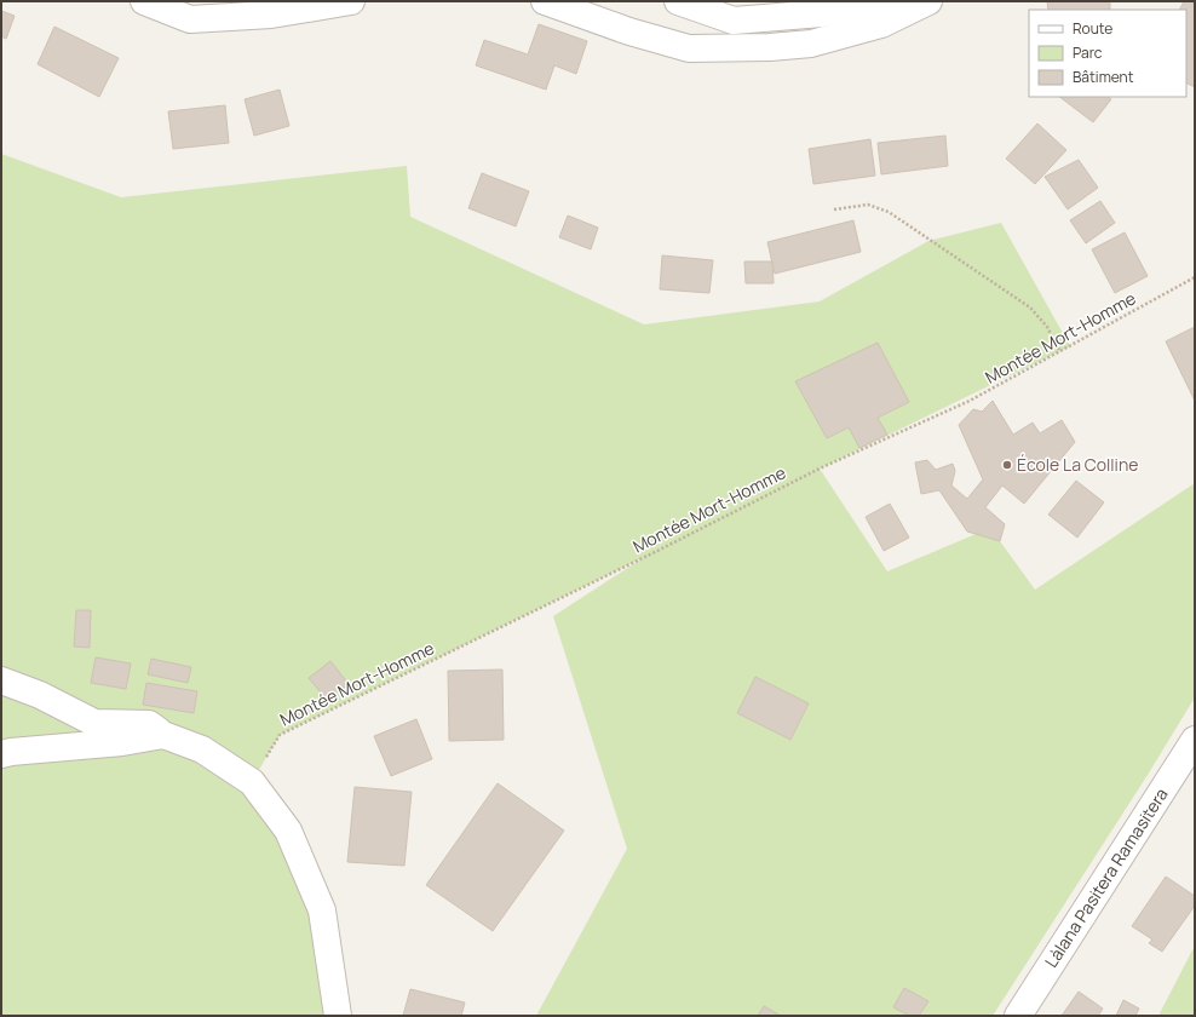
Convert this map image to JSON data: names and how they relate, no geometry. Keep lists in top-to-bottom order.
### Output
{
  "streets": {
    "street": ["Làlana Pasitera Ramasitera"],
    "path": ["Montée Mort-Homme"]
  },
  "places": ["École La Colline"],
  "legend": ["Route", "Parc", "Bâtiment"]
}
